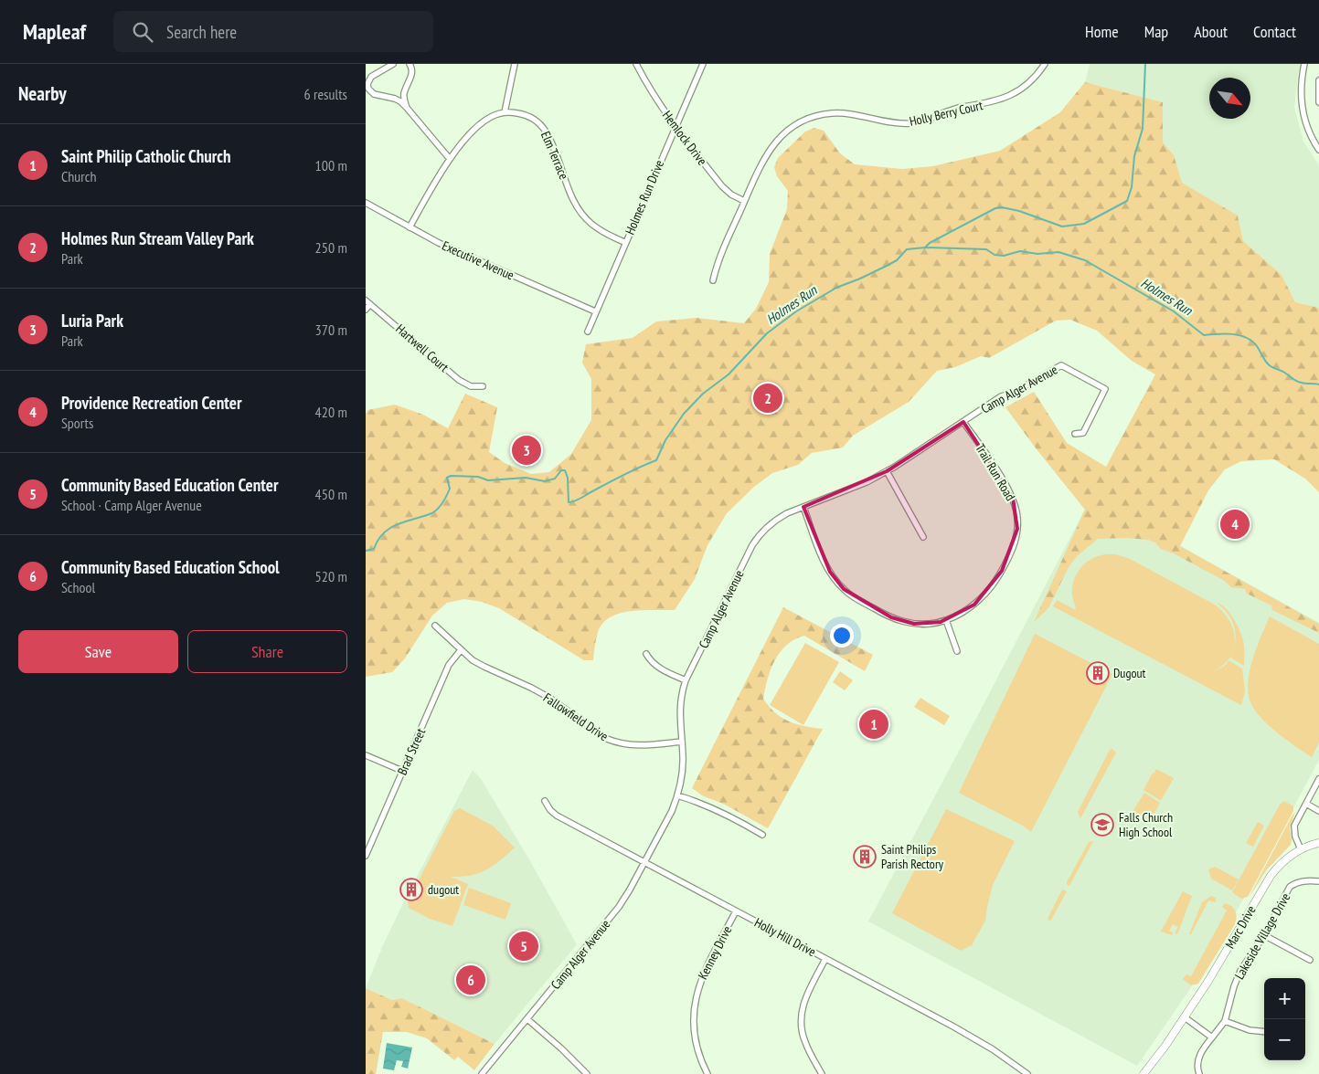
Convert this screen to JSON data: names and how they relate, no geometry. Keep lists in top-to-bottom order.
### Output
{
  "streets": {
    "street": [
      "Holly Berry Court",
      "Hemlock Drive",
      "Elm Terrace",
      "Holmes Run Drive",
      "Executive Avenue",
      "Hartwell Court",
      "Camp Alger Avenue",
      "Trail Run Road",
      "Fallowfield Drive",
      "Brad Street",
      "Marc Drive",
      "Lakeside Village Drive",
      "Holly Hill Drive",
      "Kenney Drive"
    ]
  },
  "crossings": [
    ["Holly Berry Court", "Hemlock Drive"],
    ["Hemlock Drive", "Holmes Run Drive"],
    ["Elm Terrace", "Holmes Run Drive"],
    ["Holmes Run Drive", "Executive Avenue"],
    ["Camp Alger Avenue", "Trail Run Road"],
    ["Camp Alger Avenue", "Fallowfield Drive"],
    ["Camp Alger Avenue", "Holly Hill Drive"],
    ["Fallowfield Drive", "Brad Street"],
    ["Holly Hill Drive", "Kenney Drive"]
  ],
  "water": ["Holmes Run"],
  "places": {
    "building": ["Dugout", "Saint Philips Parish Rectory", "dugout"],
    "school or university": ["Falls Church High School"]
  },
  "north": "bottom right",
  "page": {
    "header": "Mapleaf",
    "search": "Search here",
    "nav": [
      "Home",
      "Map",
      "About",
      "Contact"
    ],
    "heading": ["Nearby", "6 results"],
    "list": [
      {
        "mark": "1",
        "name": "Saint Philip Catholic Church",
        "note": "Church",
        "value": "100 m"
      },
      {
        "mark": "2",
        "name": "Holmes Run Stream Valley Park",
        "note": "Park",
        "value": "250 m"
      },
      {
        "mark": "3",
        "name": "Luria Park",
        "note": "Park",
        "value": "370 m"
      },
      {
        "mark": "4",
        "name": "Providence Recreation Center",
        "note": "Sports",
        "value": "420 m"
      },
      {
        "mark": "5",
        "name": "Community Based Education Center",
        "note": "School · Camp Alger Avenue",
        "value": "450 m"
      },
      {
        "mark": "6",
        "name": "Community Based Education School",
        "note": "School",
        "value": "520 m"
      }
    ],
    "pins": [
      "2",
      "3",
      "4",
      "1",
      "5",
      "6"
    ],
    "buttons": ["Save", "Share"],
    "map_buttons": ["+", "−"]
  }
}
